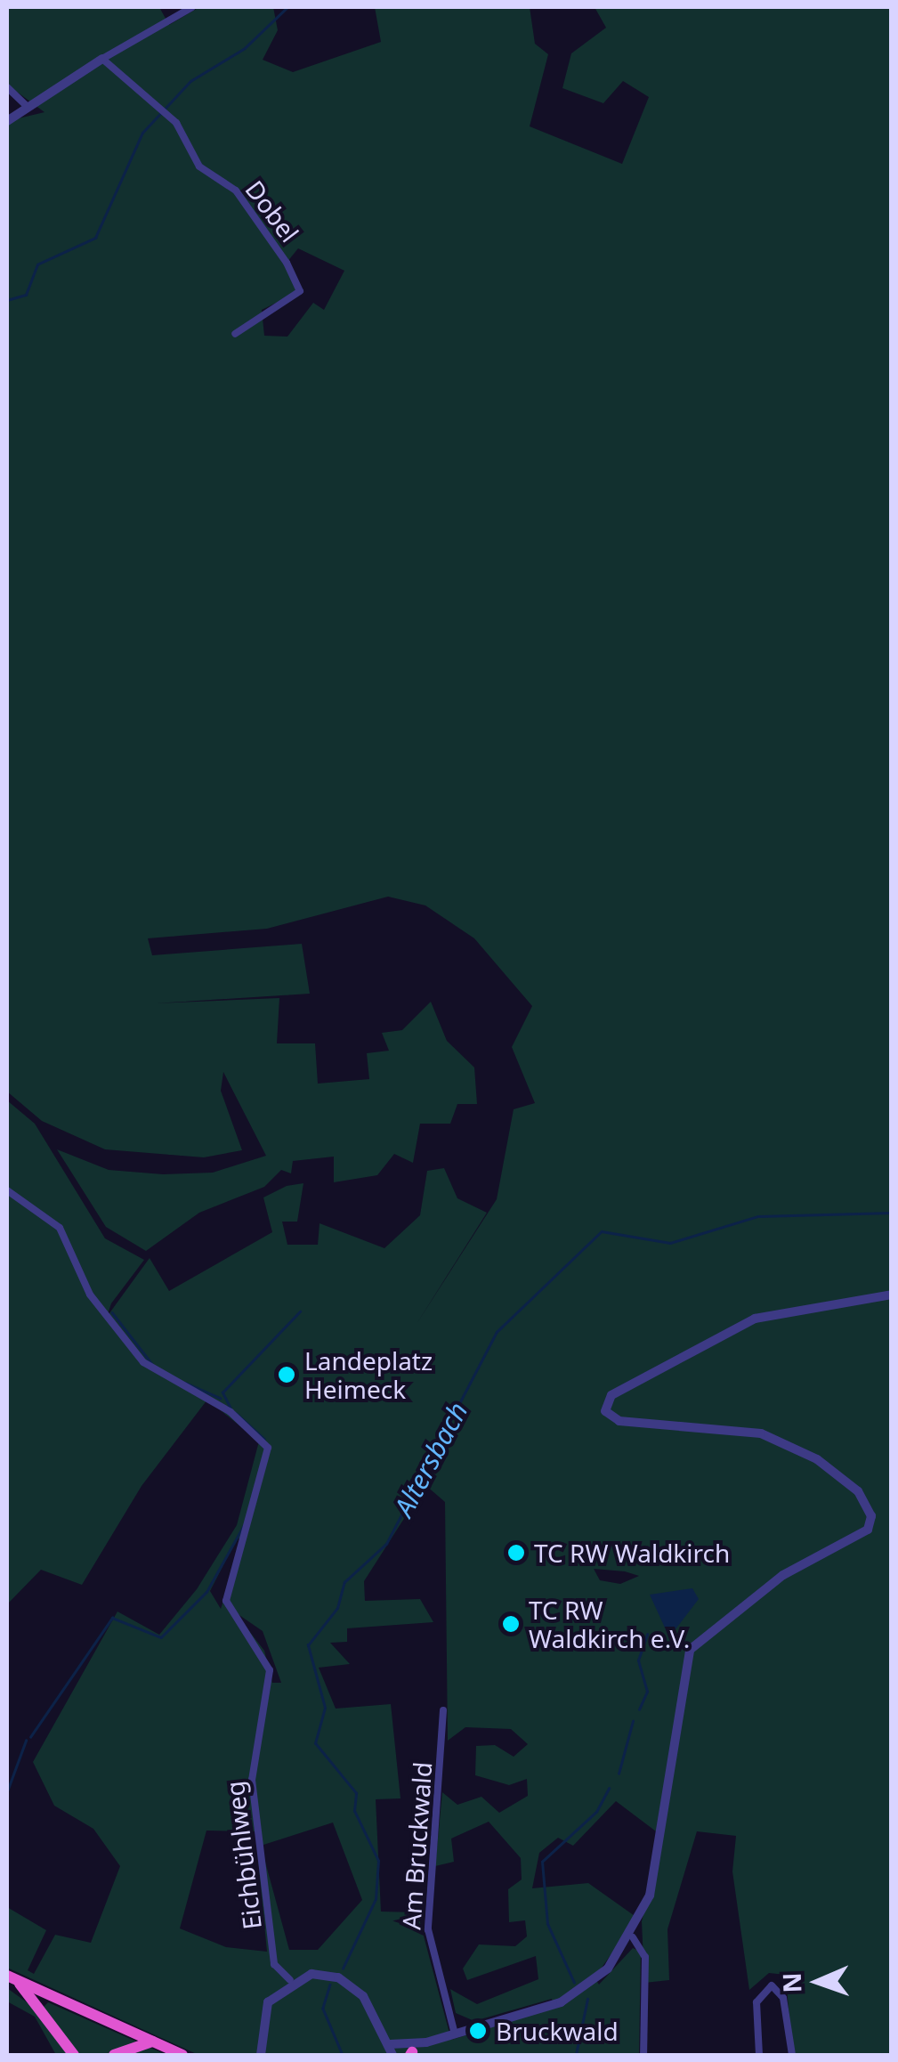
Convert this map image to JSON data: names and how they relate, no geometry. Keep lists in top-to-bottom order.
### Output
{
  "streets": {
    "street": ["Dobel", "Am Bruckwald", "Eichbühlweg"]
  },
  "water": ["Altersbach"],
  "places": [
    "Landeplatz Heimeck",
    "TC RW Waldkirch",
    "TC RW Waldkirch e.V.",
    "Bruckwald"
  ],
  "north": "left"
}
